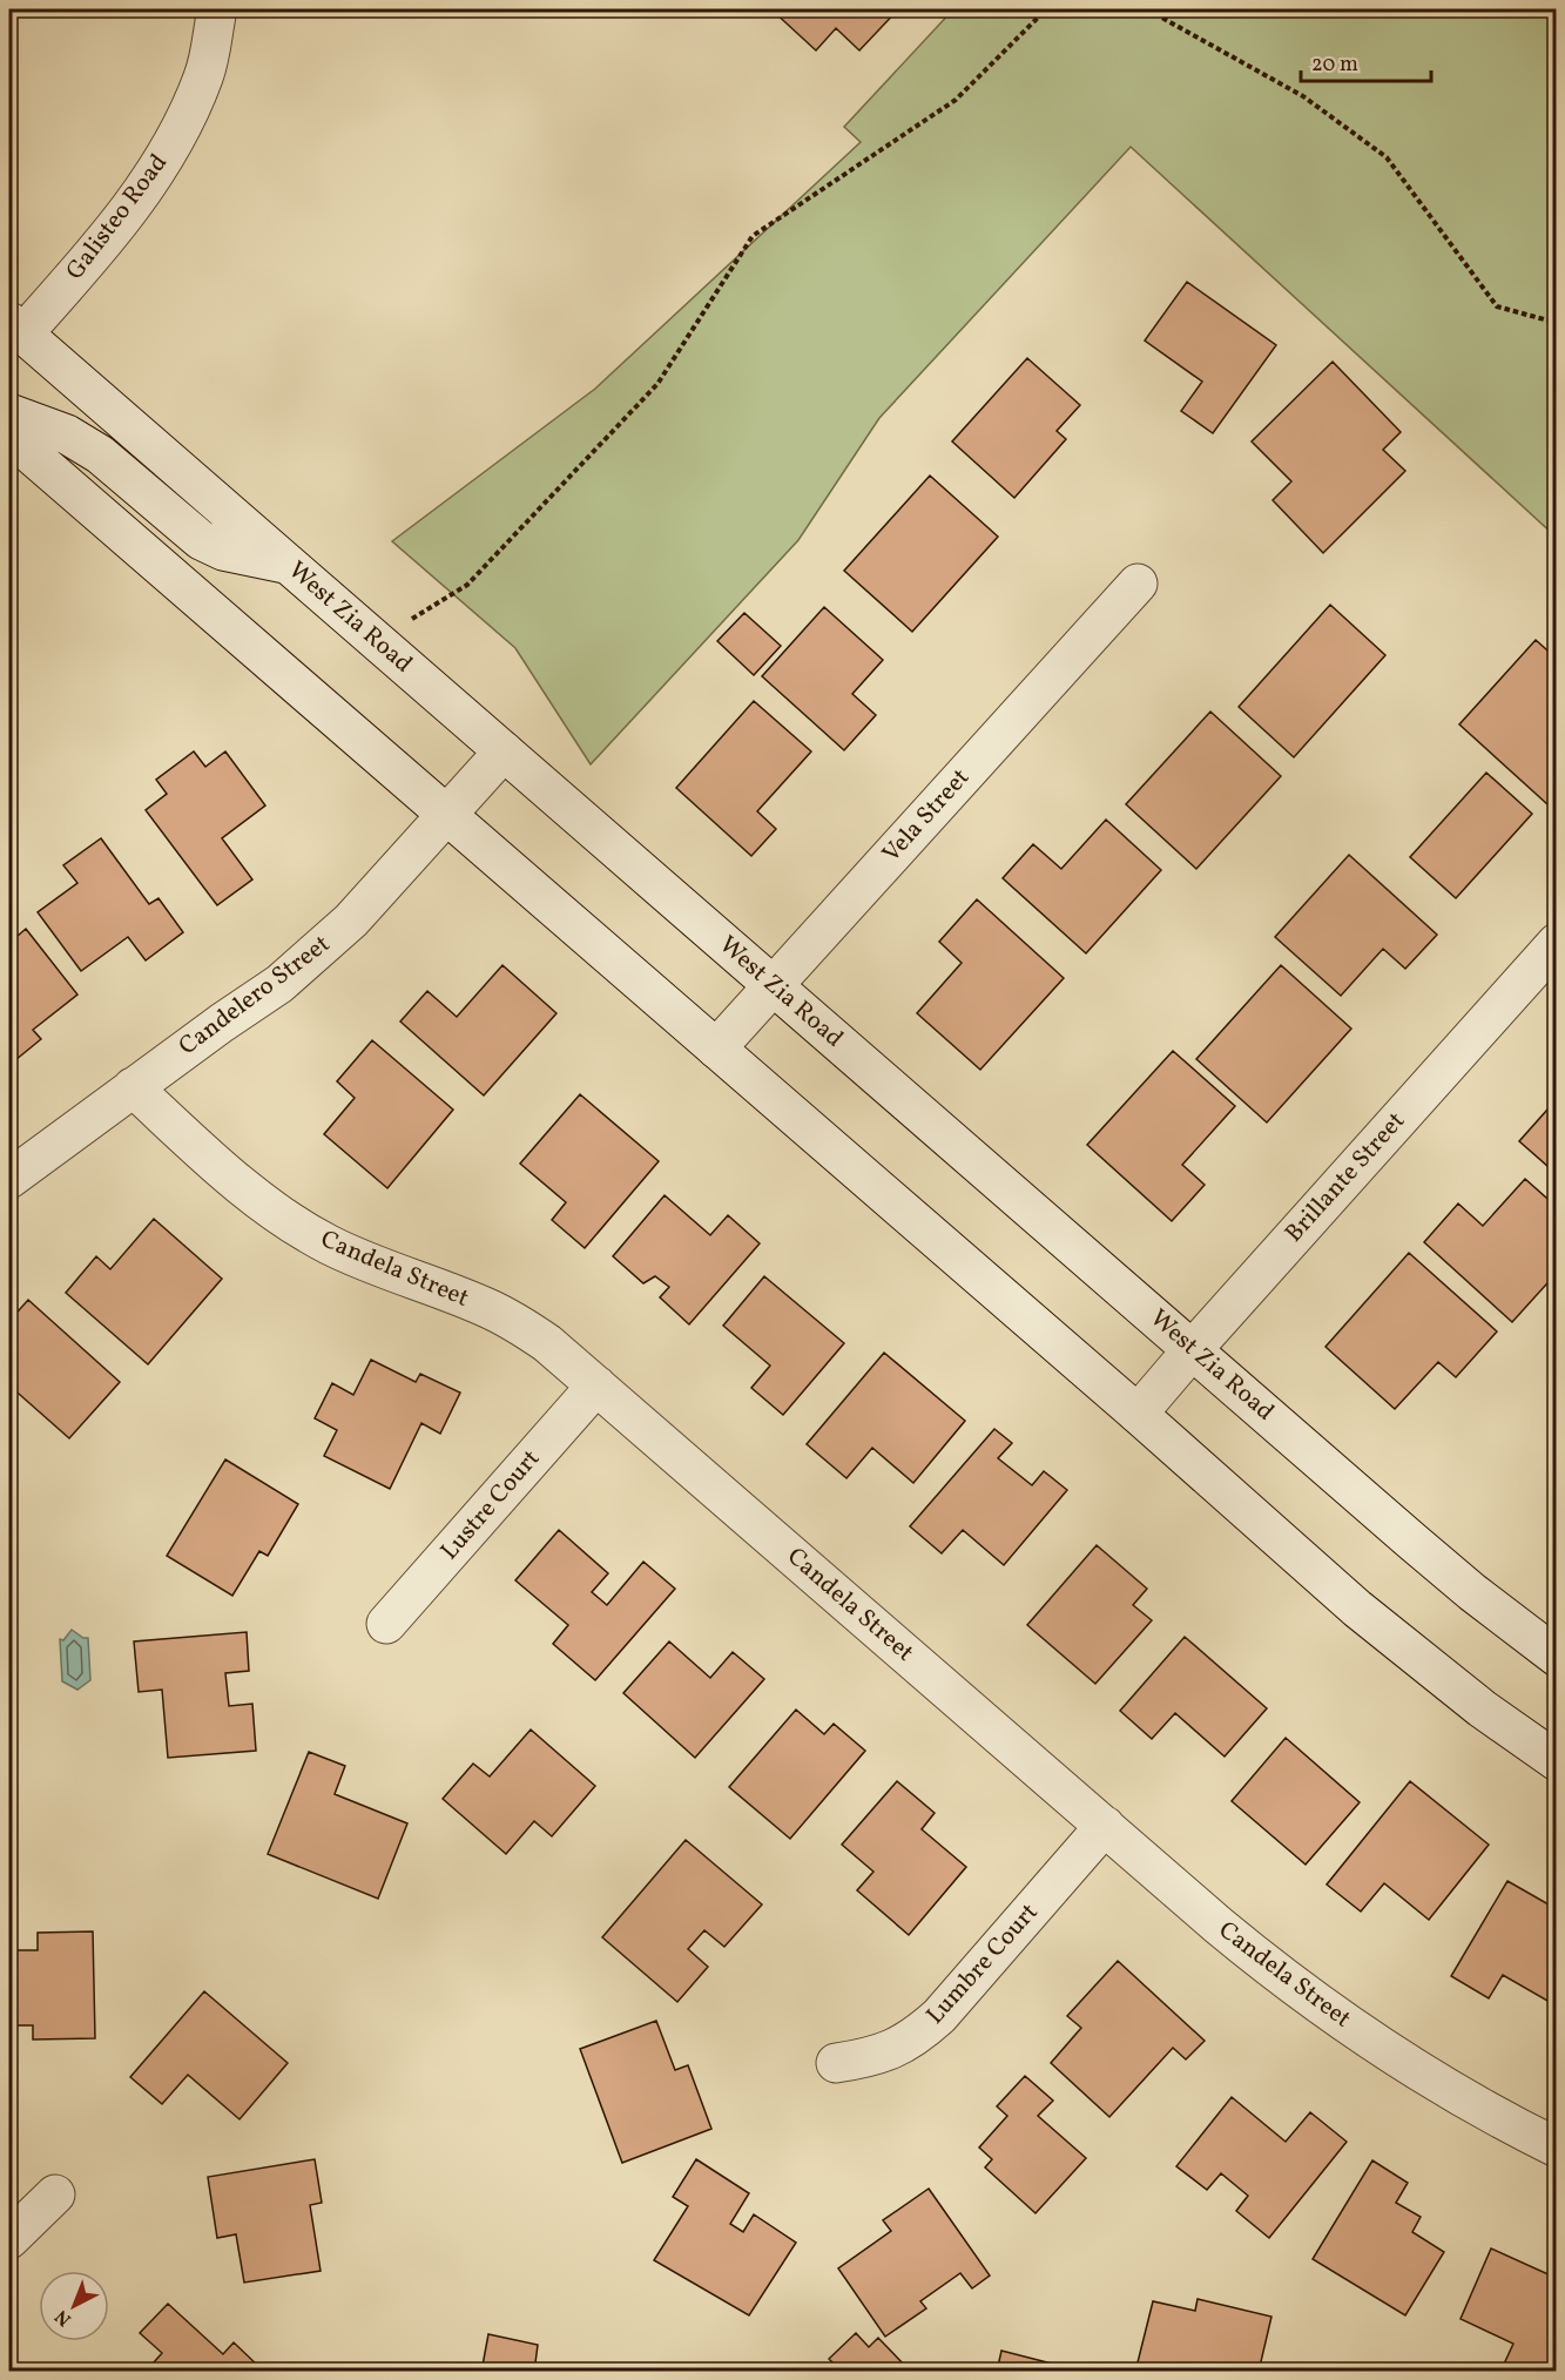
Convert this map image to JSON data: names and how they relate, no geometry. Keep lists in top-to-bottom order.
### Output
{
  "streets": {
    "street": [
      "Galisteo Road",
      "West Zia Road",
      "Vela Street",
      "Candelero Street",
      "Brillante Street",
      "Candela Street",
      "Lustre Court",
      "Lumbre Court"
    ]
  },
  "crossings": [
    ["Galisteo Road", "West Zia Road"],
    ["West Zia Road", "Vela Street"],
    ["West Zia Road", "Candelero Street"],
    ["West Zia Road", "Brillante Street"],
    ["Candelero Street", "Candela Street"],
    ["Candela Street", "Lustre Court"],
    ["Candela Street", "Lumbre Court"]
  ],
  "scale_bar": "20 m",
  "north": "bottom left"
}
